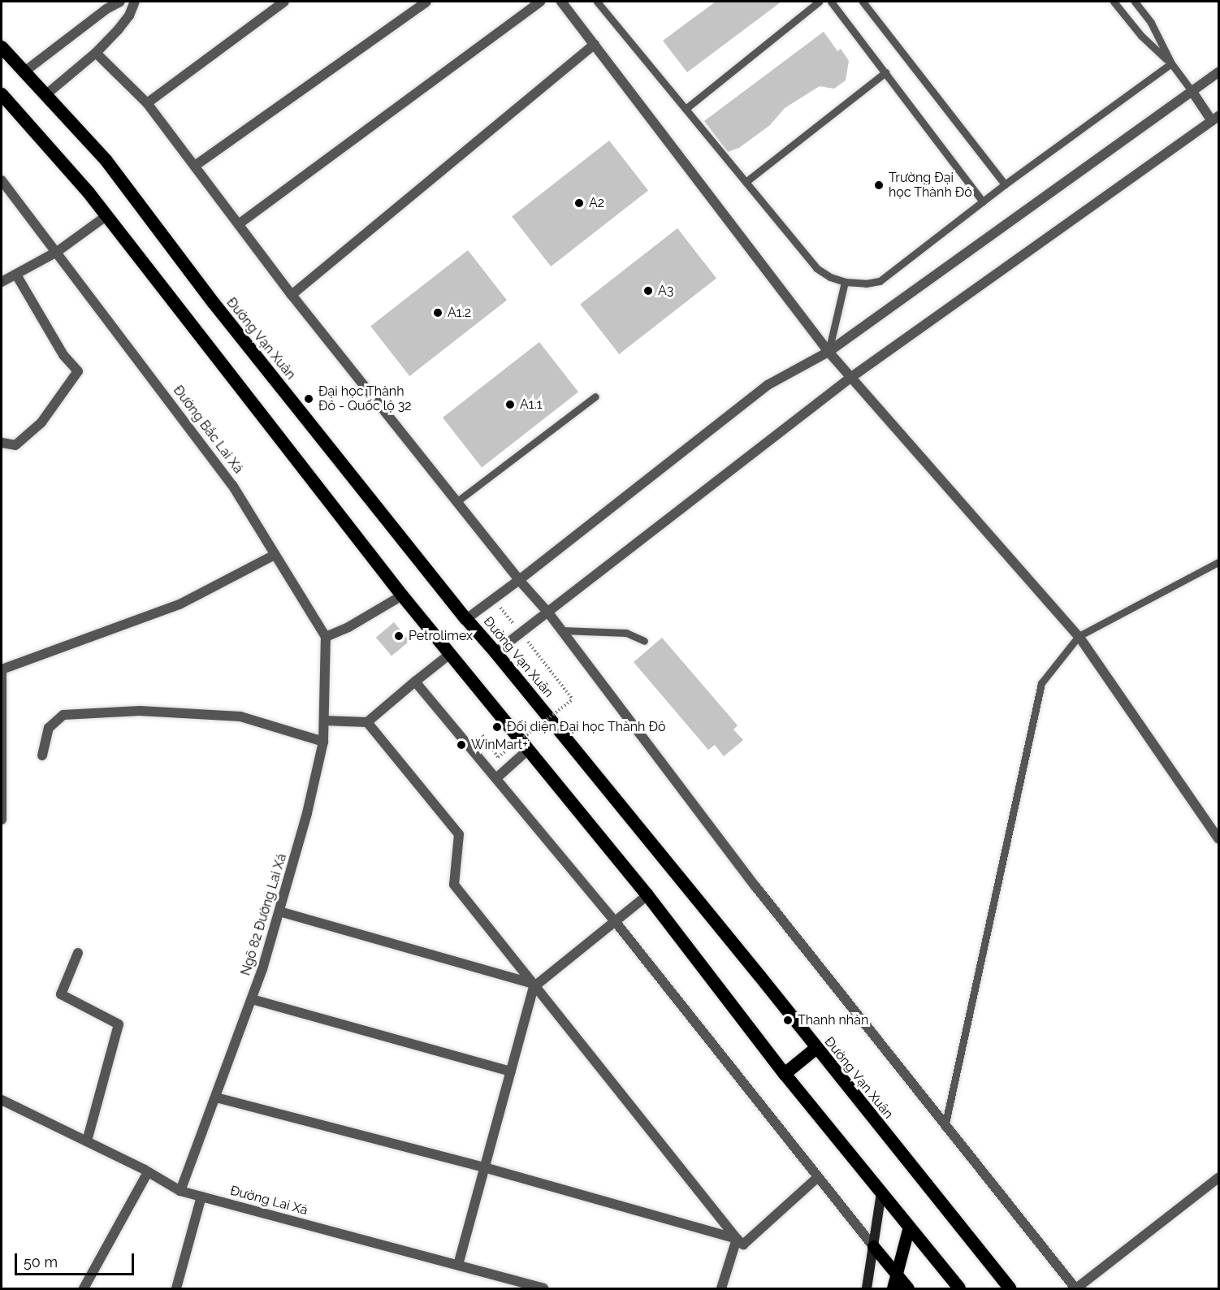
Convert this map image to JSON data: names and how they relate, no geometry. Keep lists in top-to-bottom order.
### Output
{
  "streets": {
    "highway": ["Đường Vạn Xuân"],
    "street": ["Đường Bắc Lai Xá", "Ngõ 82 Đường Lai Xá", "Đường Lai Xá"]
  },
  "crossings": [
    ["Đường Bắc Lai Xá", "Ngõ 82 Đường Lai Xá"],
    ["Ngõ 82 Đường Lai Xá", "Đường Lai Xá"]
  ],
  "places": [
    "Trường Đại học Thành Đô",
    "A2",
    "A3",
    "A1.2",
    "Đại học Thành Đô - Quốc lộ 32",
    "A1.1",
    "Petrolimex",
    "Đối diện Đại học Thành Đô",
    "WinMart+",
    "Thanh nhàn"
  ],
  "scale_bar": "50 m"
}
